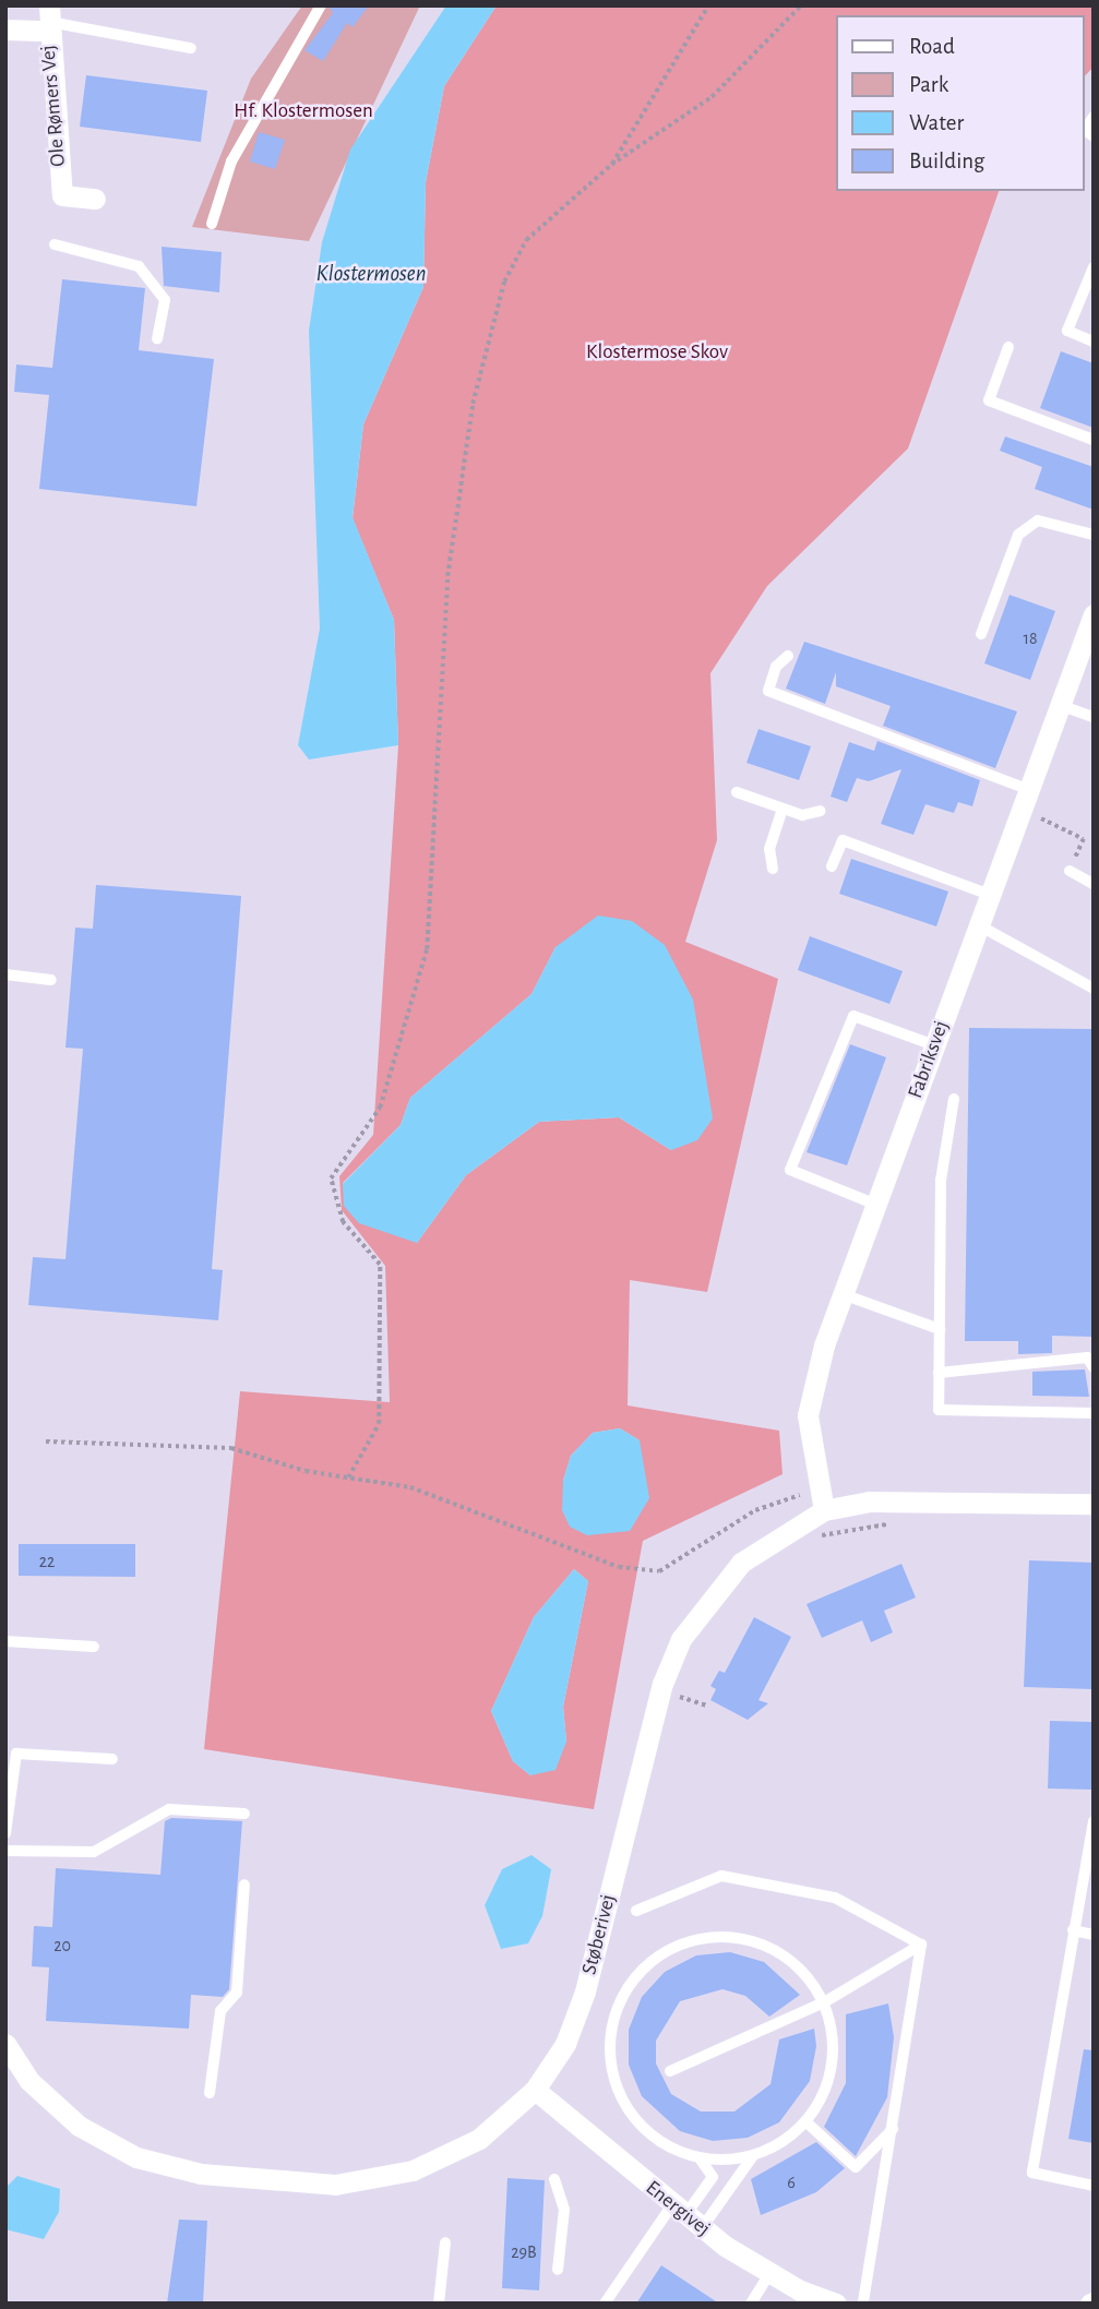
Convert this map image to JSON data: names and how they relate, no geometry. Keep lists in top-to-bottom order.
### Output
{
  "streets": {
    "street": [
      "Ole Rømers Vej",
      "Fabriksvej",
      "Støberivej",
      "Energivej"
    ]
  },
  "crossings": [
    ["Fabriksvej", "Støberivej"],
    ["Støberivej", "Energivej"]
  ],
  "water": ["Klostermosen"],
  "parks": ["Hf. Klostermosen", "Klostermose Skov"],
  "house_numbers": [
    "18",
    "22",
    "20",
    "6",
    "29B"
  ],
  "legend": [
    "Road",
    "Park",
    "Water",
    "Building"
  ]
}
